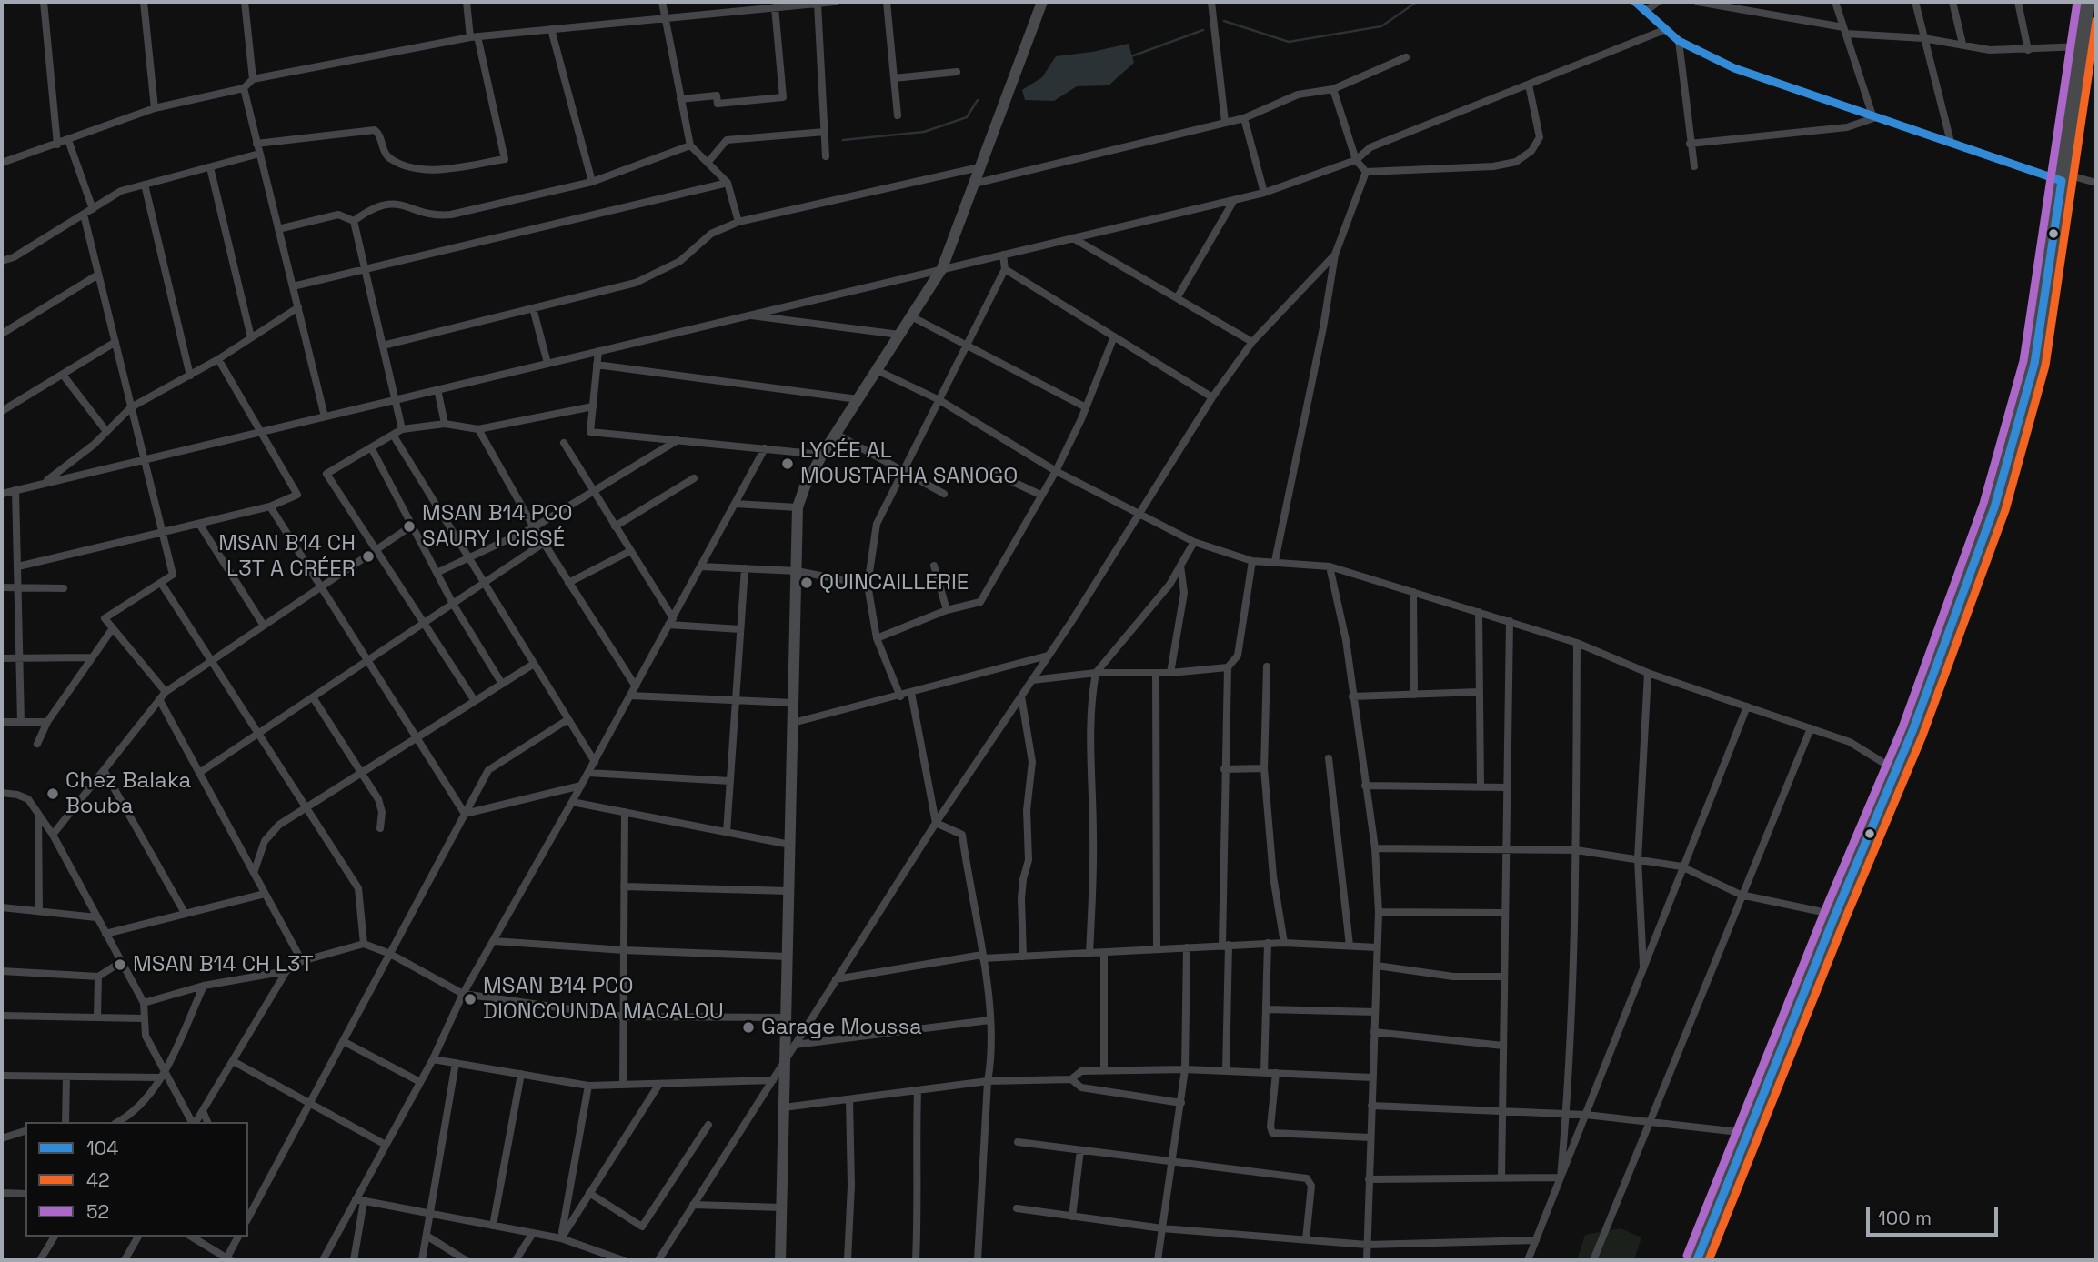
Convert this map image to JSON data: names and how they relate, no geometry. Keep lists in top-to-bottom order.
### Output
{
  "places": [
    "LYCÉE AL MOUSTAPHA SANOGO",
    "MSAN B14 PCO SAURY I CISSÉ",
    "MSAN B14 CH L3T A CRÉER",
    "QUINCAILLERIE",
    "Chez Balaka Bouba",
    "MSAN B14 CH L3T",
    "MSAN B14 PCO DIONCOUNDA MACALOU",
    "Garage Moussa"
  ],
  "lines": ["transit line 104", "transit line 52", "transit line 42"],
  "legend": ["104", "42", "52"],
  "scale_bar": "100 m"
}
